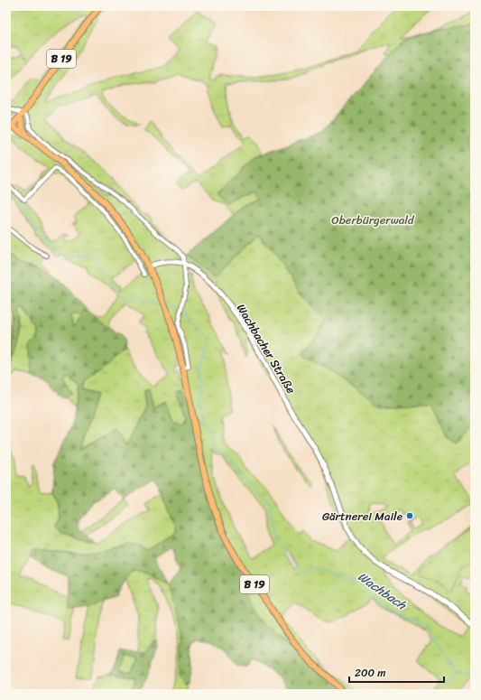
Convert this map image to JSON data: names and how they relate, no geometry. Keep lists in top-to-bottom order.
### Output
{
  "streets": {
    "main road": ["B 19"],
    "street": ["Wachbacher Straße"]
  },
  "crossings": [
    ["B 19", "Wachbacher Straße"]
  ],
  "water": ["Wachbach"],
  "parks": ["Oberbürgerwald"],
  "places": ["Gärtnerei Maile"],
  "scale_bar": "200 m"
}
